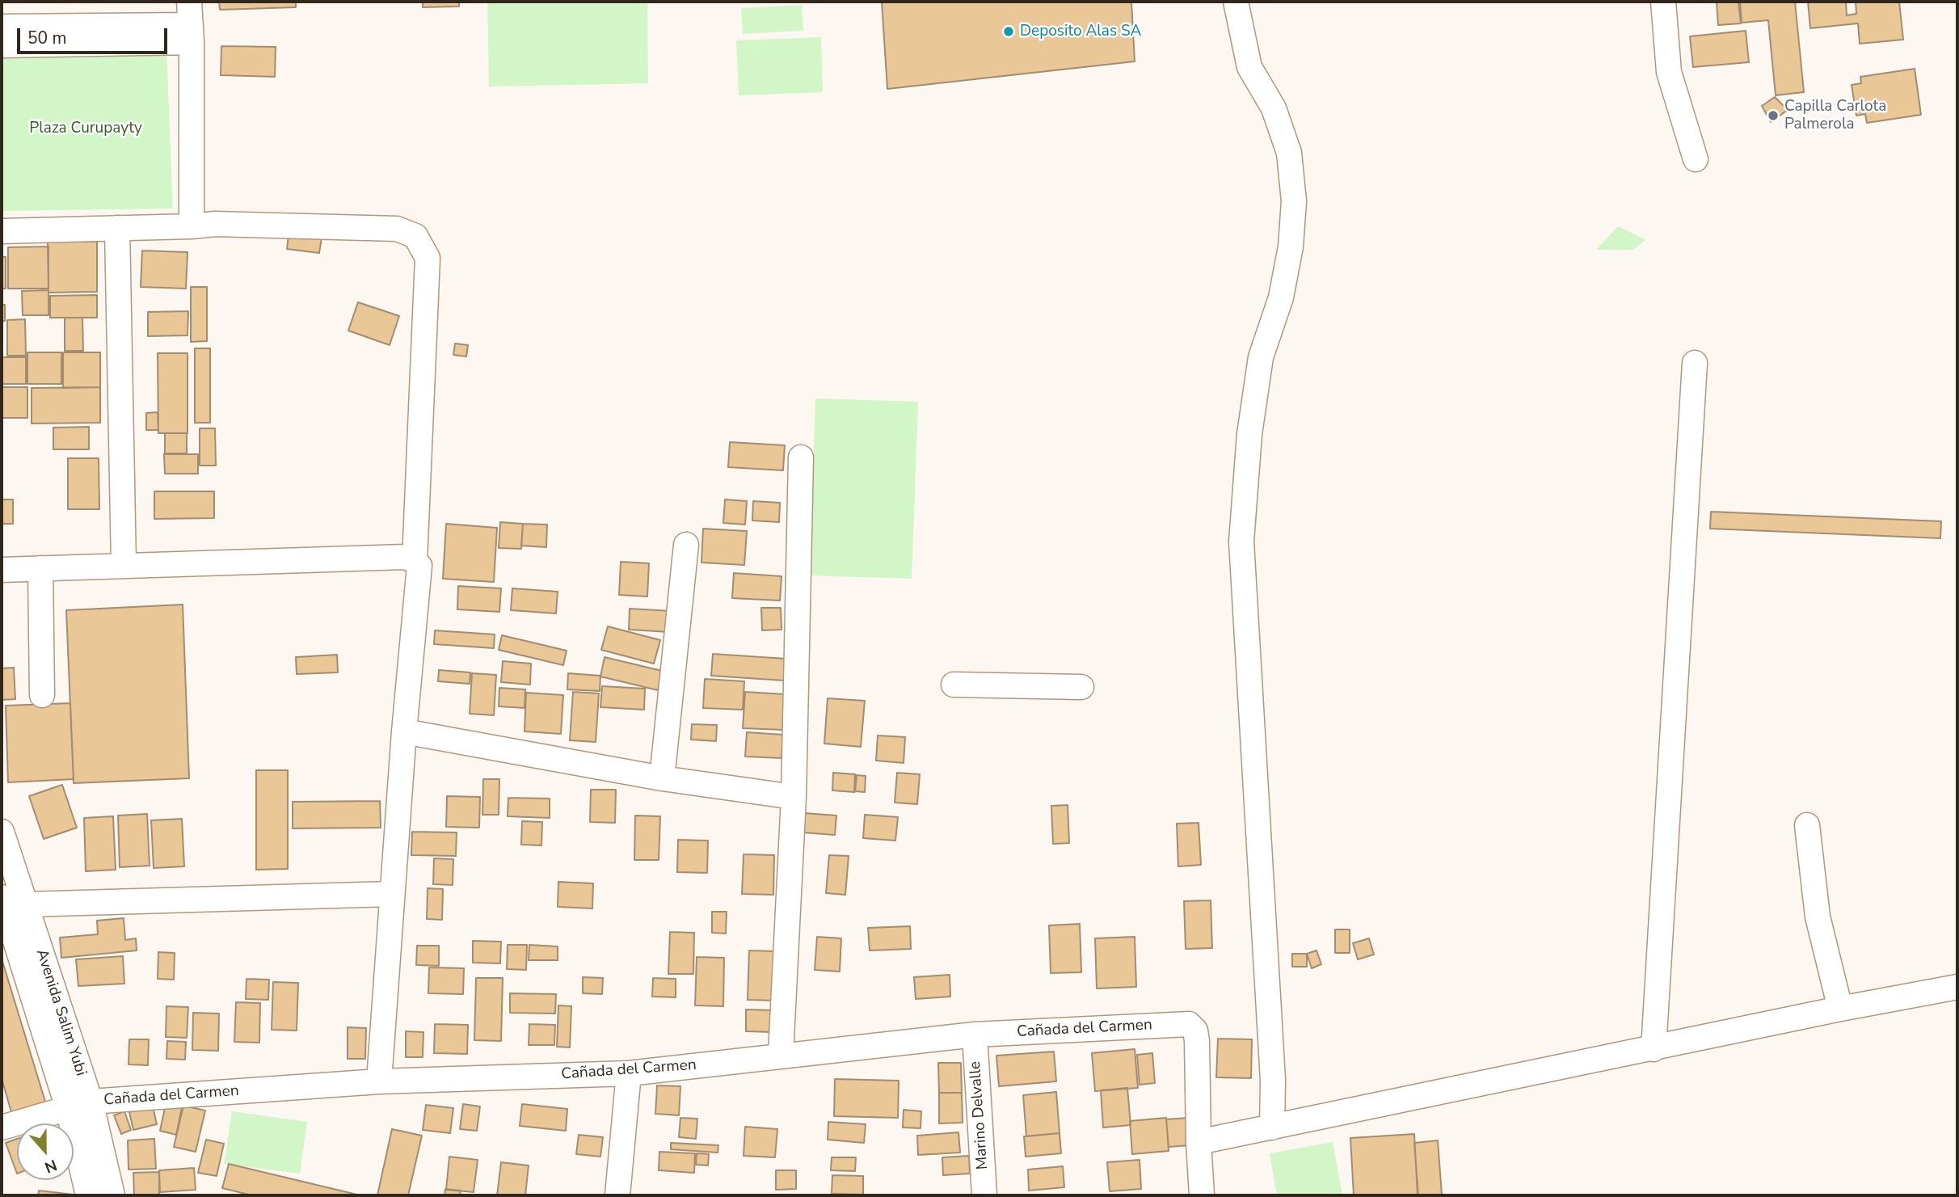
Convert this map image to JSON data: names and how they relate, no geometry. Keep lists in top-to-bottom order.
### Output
{
  "streets": {
    "street": ["Avenida Salim Yubi", "Cañada del Carmen", "Marino Delvalle"]
  },
  "crossings": [
    ["Avenida Salim Yubi", "Cañada del Carmen"],
    ["Cañada del Carmen", "Marino Delvalle"]
  ],
  "parks": ["Plaza Curupayty"],
  "places": ["Deposito Alas SA", "Capilla Carlota Palmerola"],
  "scale_bar": "50 m",
  "north": "bottom"
}
